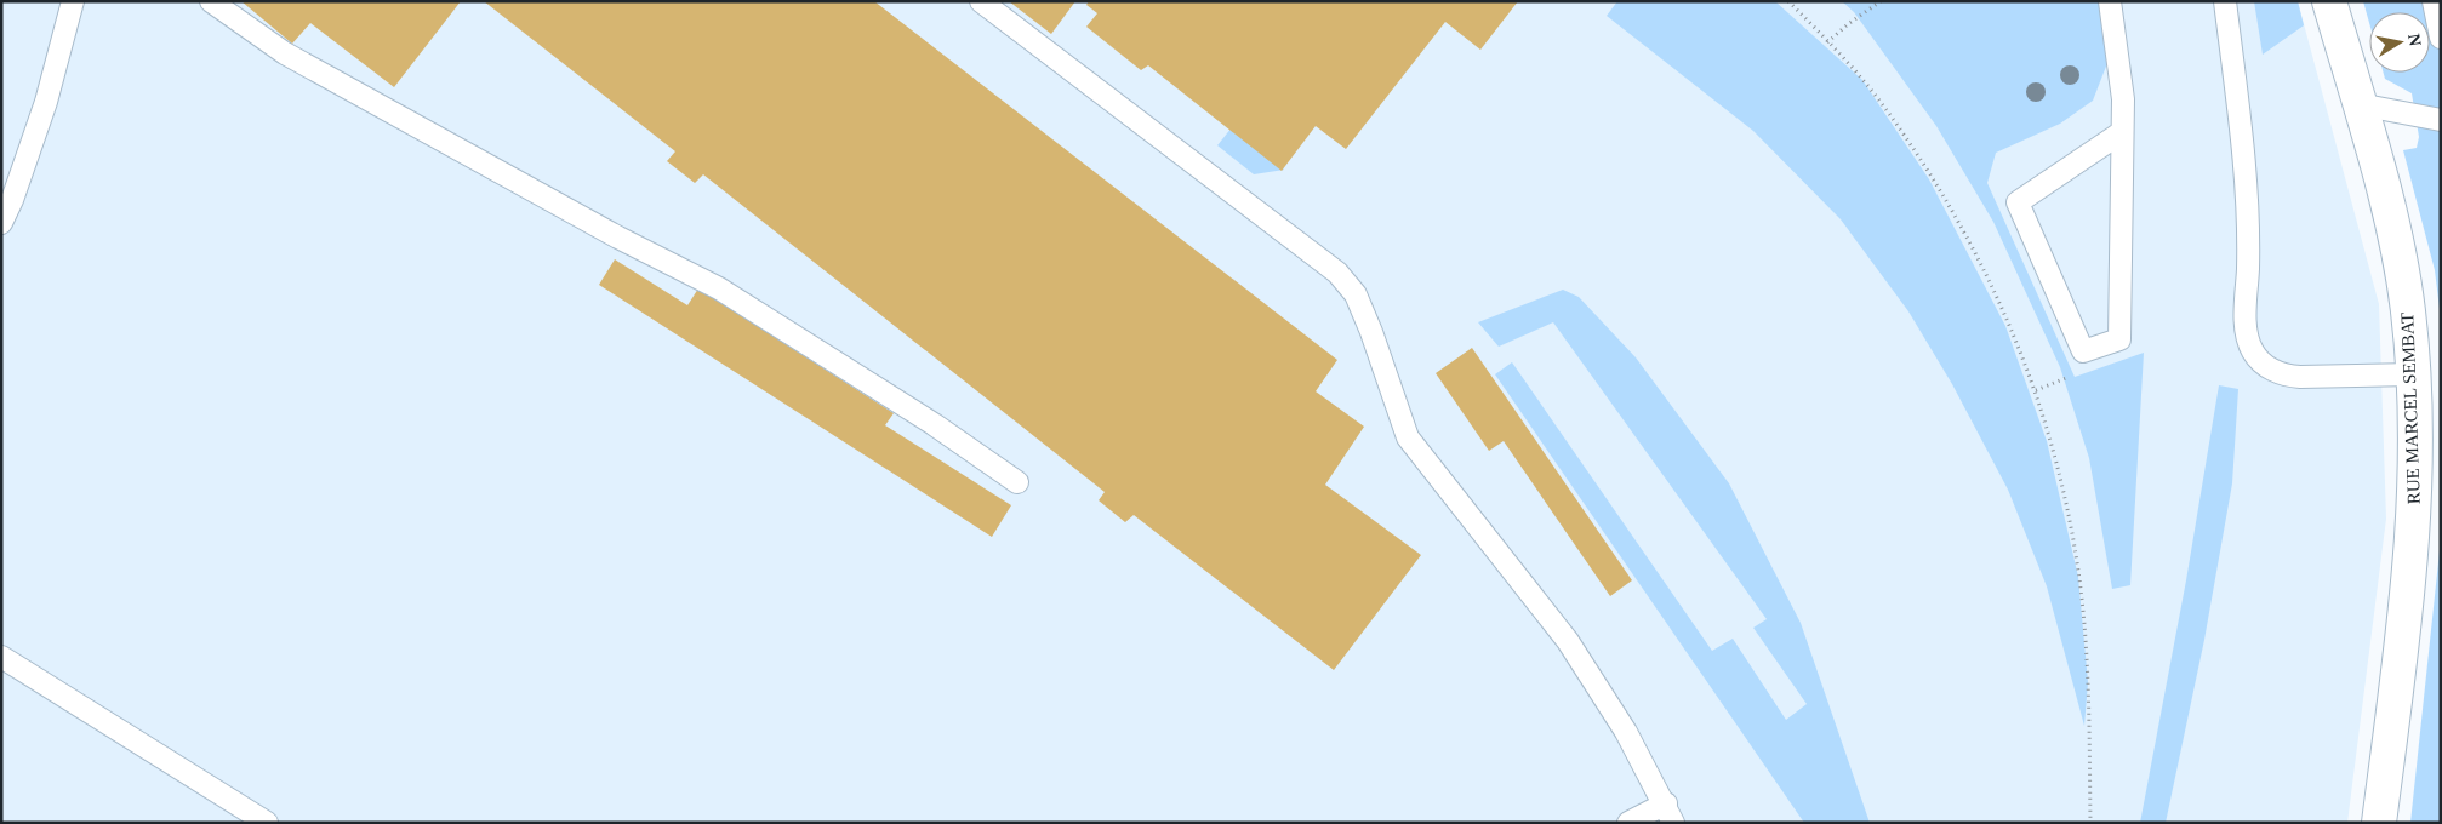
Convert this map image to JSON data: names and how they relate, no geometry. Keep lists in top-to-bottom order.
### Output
{
  "streets": {
    "street": ["RUE MARCEL SEMBAT"]
  },
  "north": "right"
}
